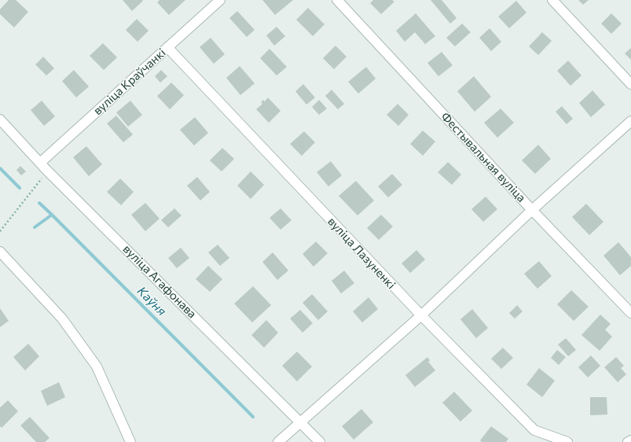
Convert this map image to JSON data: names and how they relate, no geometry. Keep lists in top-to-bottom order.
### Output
{
  "streets": {
    "street": [
      "вуліца Краўчанкі",
      "Фестывальная вуліца",
      "вуліца Лазуненкі",
      "вуліца Агафонава"
    ]
  },
  "crossings": [
    ["вуліца Краўчанкі", "вуліца Лазуненкі"],
    ["вуліца Краўчанкі", "вуліца Агафонава"]
  ],
  "water": ["Каўня"]
}
